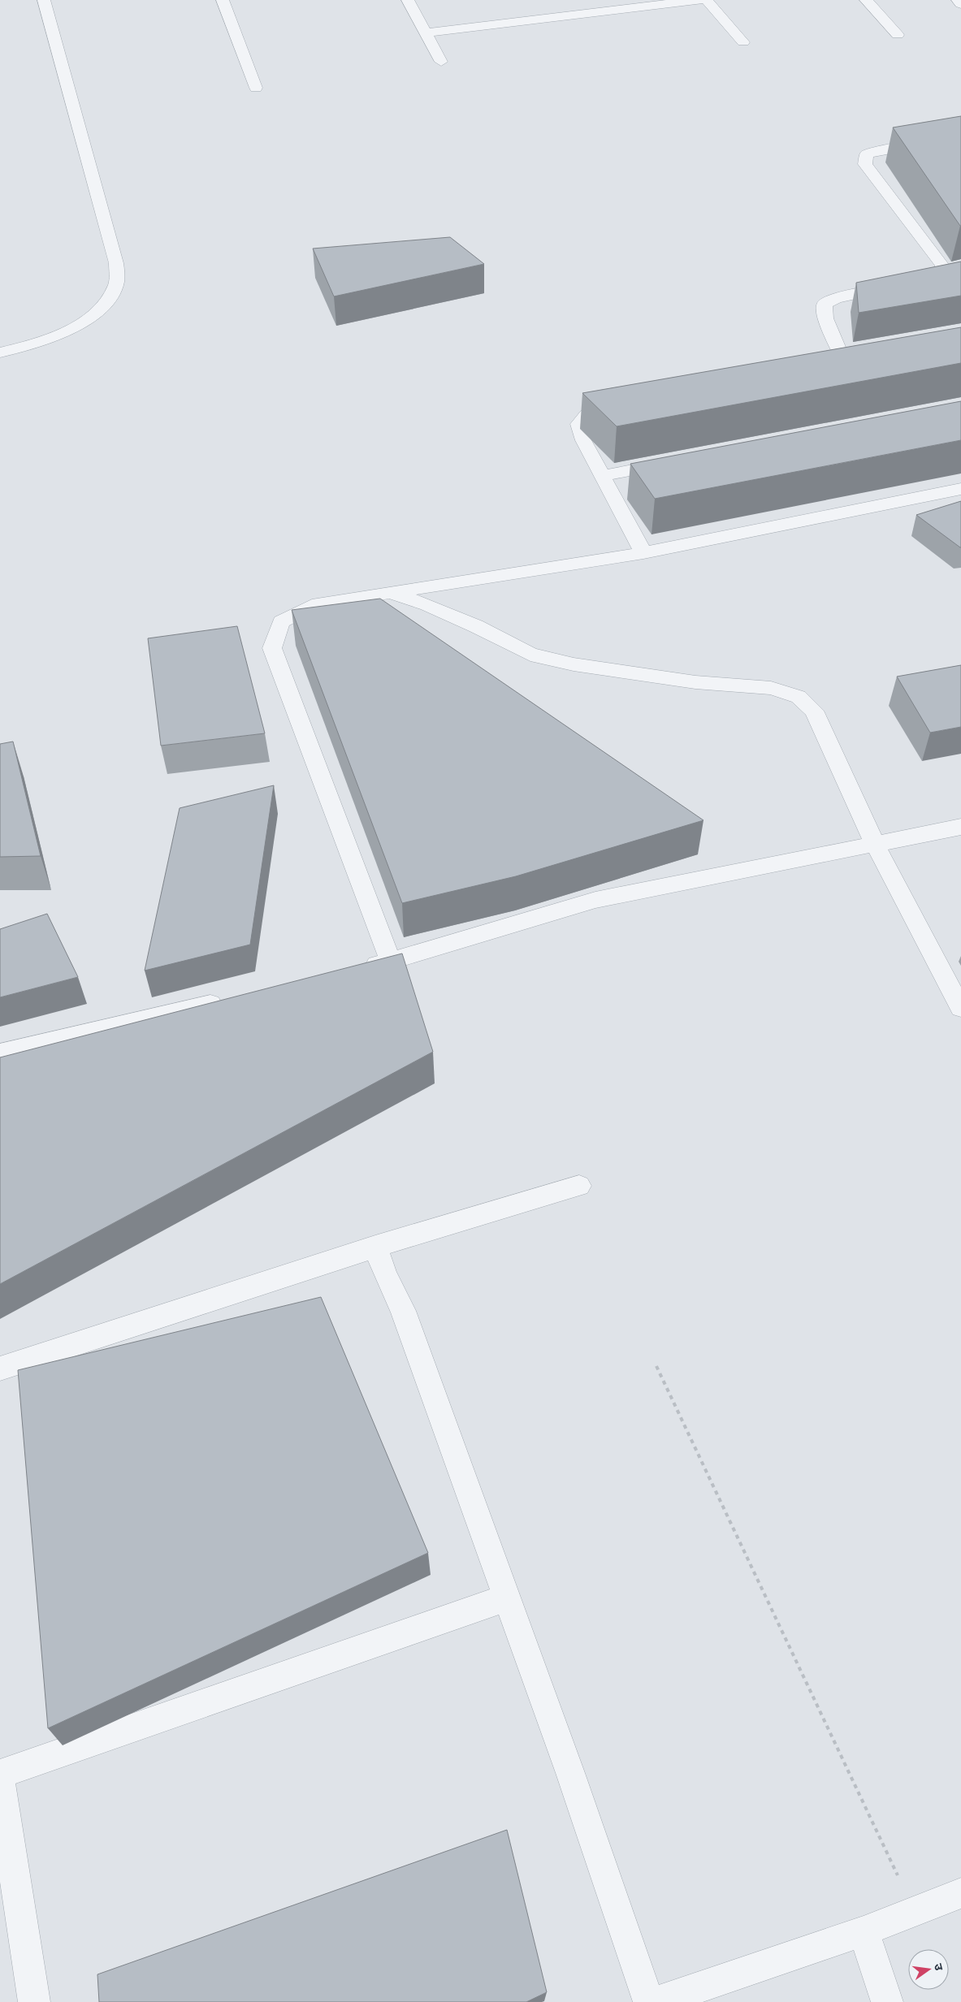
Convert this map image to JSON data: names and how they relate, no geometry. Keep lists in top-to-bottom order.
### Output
{
  "north": "right"
}
